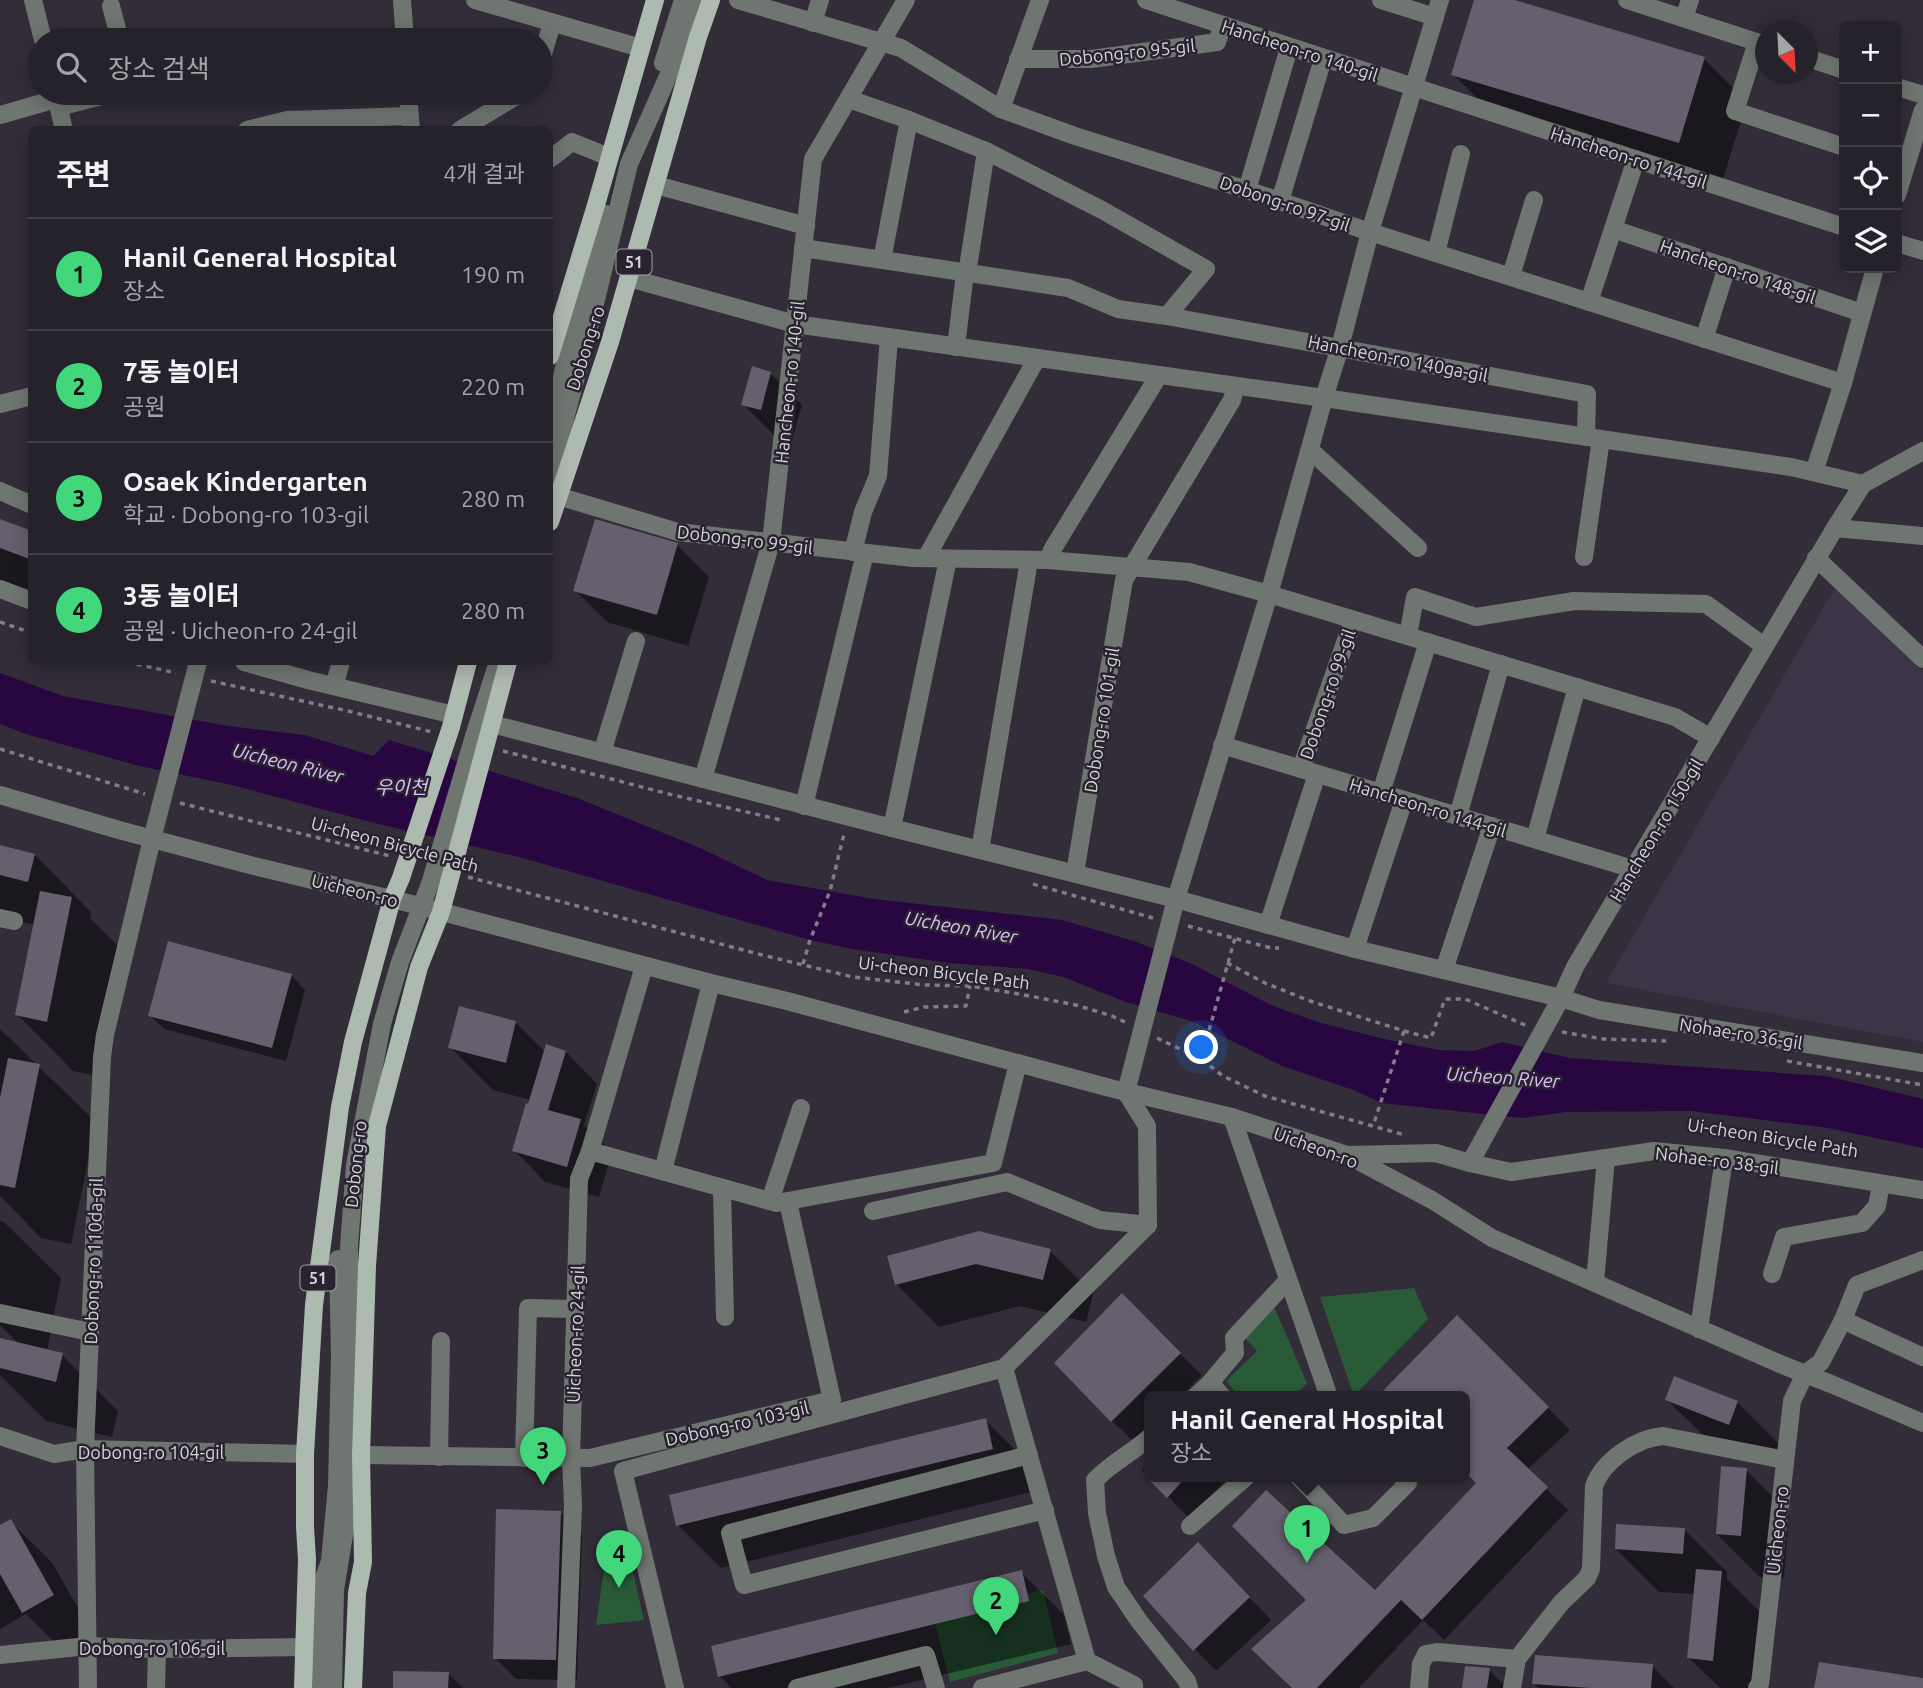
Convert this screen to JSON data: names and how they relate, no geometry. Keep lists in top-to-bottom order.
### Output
{
  "streets": {
    "main road": ["51", "Dobong-ro"],
    "street": [
      "Hancheon-ro 140-gil",
      "Dobong-ro 95-gil",
      "Hancheon-ro 144-gil",
      "Dobong-ro 97-gil",
      "Hancheon-ro 148-gil",
      "Hancheon-ro 140ga-gil",
      "Dobong-ro 99-gil",
      "Dobong-ro 101-gil",
      "Hancheon-ro 150-gil",
      "Uicheon-ro",
      "Nohae-ro 36-gil",
      "Nohae-ro 38-gil",
      "Dobong-ro 110da-gil",
      "Uicheon-ro 24-gil",
      "Dobong-ro 103-gil",
      "Dobong-ro 104-gil",
      "Dobong-ro 106-gil"
    ],
    "path": ["Ui-cheon Bicycle Path"]
  },
  "crossings": [
    ["Hancheon-ro 140-gil", "Dobong-ro 95-gil"],
    ["Hancheon-ro 140-gil", "Hancheon-ro 144-gil"],
    ["Hancheon-ro 140-gil", "Dobong-ro 97-gil"],
    ["Hancheon-ro 140-gil", "Hancheon-ro 140ga-gil"],
    ["Hancheon-ro 140-gil", "Dobong-ro 99-gil"],
    ["Hancheon-ro 144-gil", "Dobong-ro 99-gil"],
    ["Hancheon-ro 144-gil", "Hancheon-ro 150-gil"],
    ["Dobong-ro", "Dobong-ro 99-gil"],
    ["Dobong-ro", "Uicheon-ro"],
    ["Dobong-ro", "Dobong-ro 103-gil"],
    ["Dobong-ro", "Dobong-ro 104-gil"],
    ["Dobong-ro", "Dobong-ro 106-gil"],
    ["Dobong-ro 99-gil", "Dobong-ro 101-gil"],
    ["Dobong-ro 99-gil", "Hancheon-ro 150-gil"],
    ["Hancheon-ro 150-gil", "Nohae-ro 36-gil"],
    ["Hancheon-ro 150-gil", "Nohae-ro 38-gil"],
    ["Ui-cheon Bicycle Path", "Dobong-ro 110da-gil"],
    ["Uicheon-ro", "Dobong-ro 110da-gil"],
    ["Uicheon-ro", "Uicheon-ro 24-gil"],
    ["Dobong-ro 110da-gil", "Dobong-ro 104-gil"],
    ["Dobong-ro 110da-gil", "Dobong-ro 106-gil"],
    ["Uicheon-ro 24-gil", "Dobong-ro 103-gil"]
  ],
  "water": ["Uicheon River", "우이천"],
  "north": "bottom right",
  "page": {
    "map_buttons": ["+", "−"],
    "search": "장소 검색",
    "heading": ["주변", "4개 결과"],
    "list": [
      {
        "mark": "1",
        "name": "Hanil General Hospital",
        "note": "장소",
        "value": "190 m"
      },
      {
        "mark": "2",
        "name": "7동 놀이터",
        "note": "공원",
        "value": "220 m"
      },
      {
        "mark": "3",
        "name": "Osaek Kindergarten",
        "note": "학교 · Dobong-ro 103-gil",
        "value": "280 m"
      },
      {
        "mark": "4",
        "name": "3동 놀이터",
        "note": "공원 · Uicheon-ro 24-gil",
        "value": "280 m"
      }
    ],
    "popup": ["Hanil General Hospital", "장소"],
    "pins": [
      "3",
      "1",
      "4",
      "2"
    ]
  }
}
